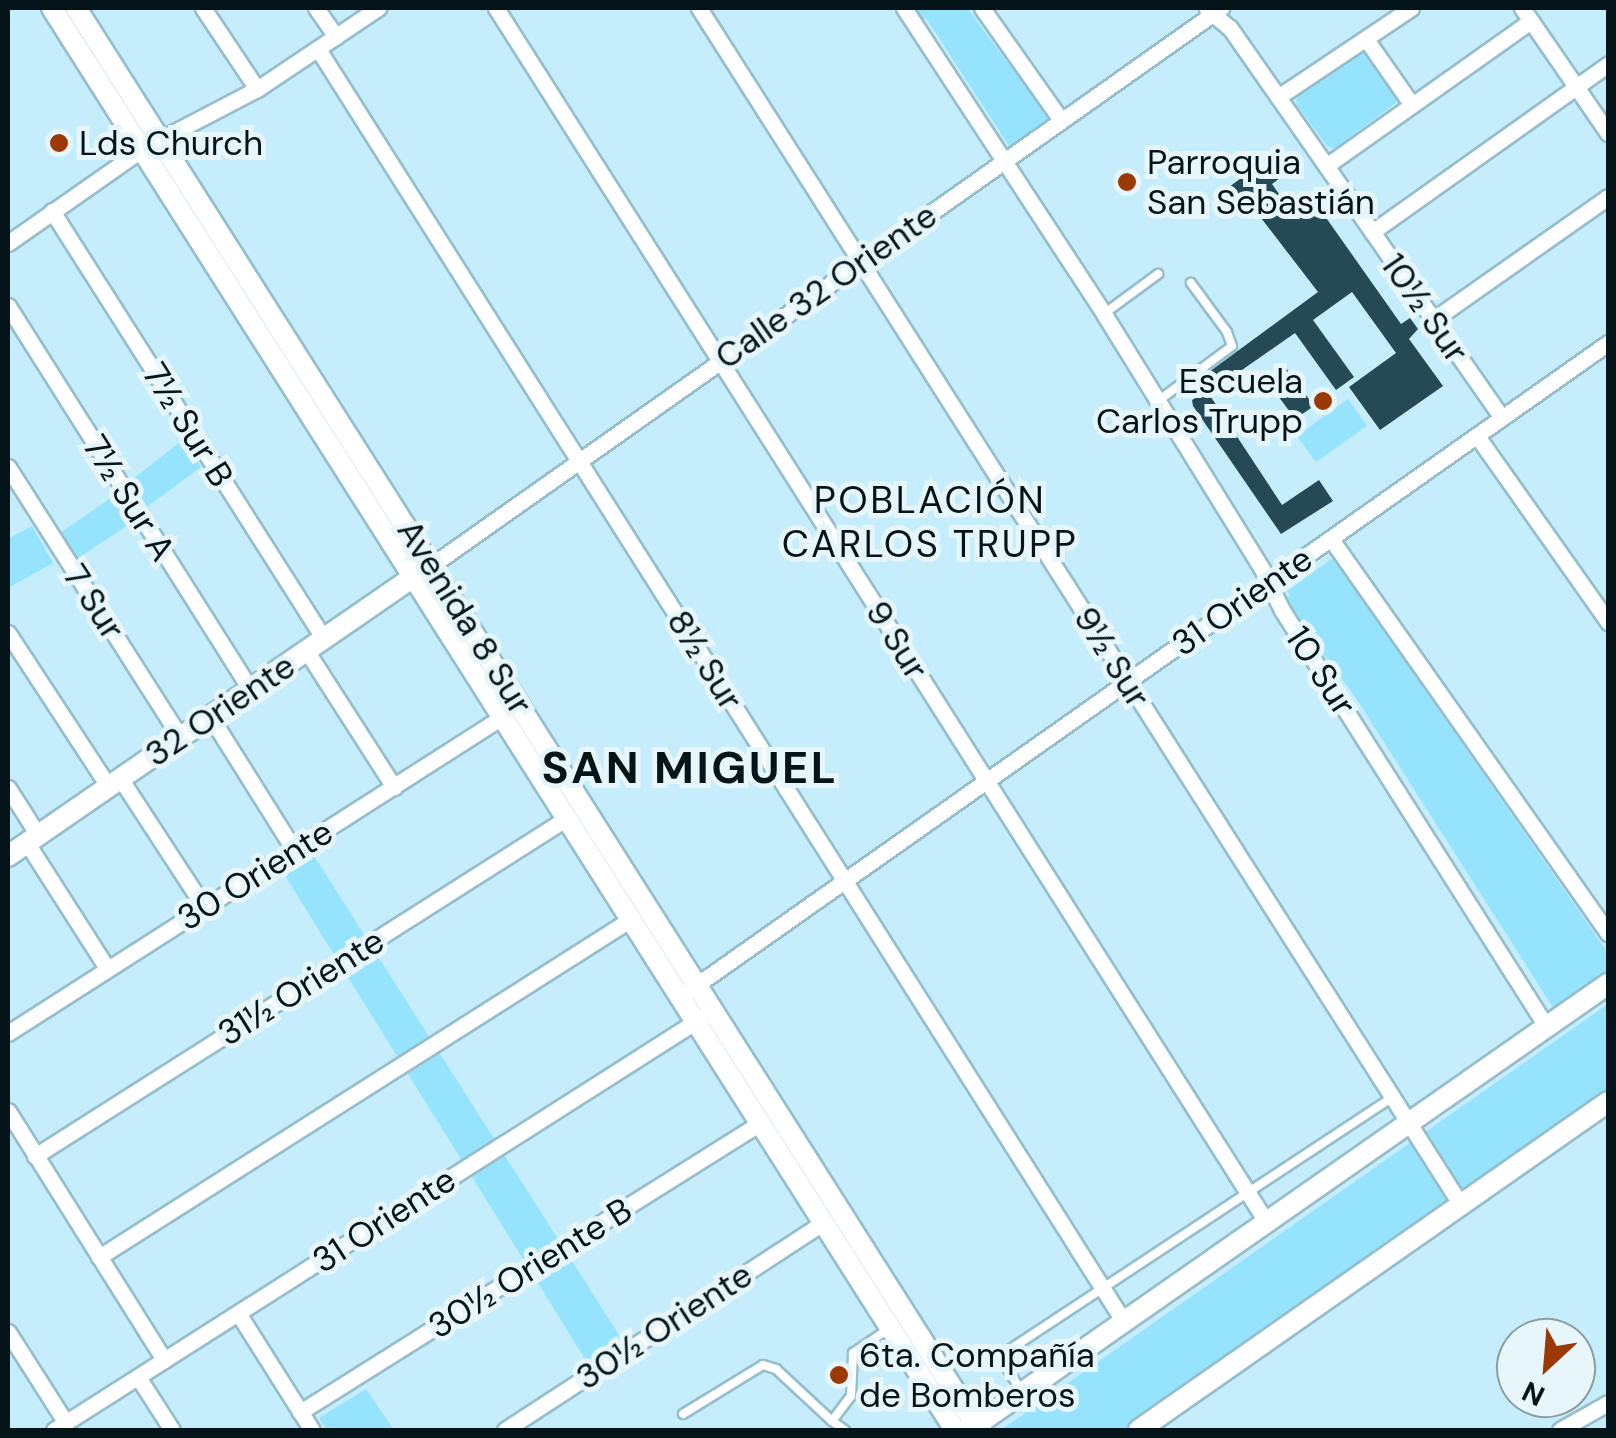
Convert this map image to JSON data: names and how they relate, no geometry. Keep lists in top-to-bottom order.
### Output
{
  "streets": {
    "street": [
      "Calle 32 Oriente",
      "10½ Sur",
      "7½ Sur B",
      "7½ Sur A",
      "31 Oriente",
      "7 Sur",
      "Avenida 8 Sur",
      "9 Sur",
      "9½ Sur",
      "8½ Sur",
      "10 Sur",
      "32 Oriente",
      "30 Oriente",
      "31½ Oriente",
      "30½ Oriente B",
      "30½ Oriente"
    ]
  },
  "crossings": [
    ["Calle 32 Oriente", "10½ Sur"],
    ["Calle 32 Oriente", "Avenida 8 Sur"],
    ["Calle 32 Oriente", "9 Sur"],
    ["Calle 32 Oriente", "9½ Sur"],
    ["Calle 32 Oriente", "8½ Sur"],
    ["Calle 32 Oriente", "10 Sur"],
    ["Calle 32 Oriente", "32 Oriente"],
    ["10½ Sur", "31 Oriente"],
    ["7½ Sur B", "32 Oriente"],
    ["7½ Sur B", "30 Oriente"],
    ["7½ Sur A", "32 Oriente"],
    ["31 Oriente", "Avenida 8 Sur"],
    ["31 Oriente", "9 Sur"],
    ["31 Oriente", "9½ Sur"],
    ["31 Oriente", "8½ Sur"],
    ["31 Oriente", "10 Sur"],
    ["7 Sur", "32 Oriente"],
    ["Avenida 8 Sur", "32 Oriente"],
    ["Avenida 8 Sur", "30 Oriente"],
    ["Avenida 8 Sur", "31½ Oriente"],
    ["Avenida 8 Sur", "30½ Oriente B"],
    ["Avenida 8 Sur", "30½ Oriente"]
  ],
  "districts": ["POBLACIÓN CARLOS TRUPP", "SAN MIGUEL"],
  "places": [
    "Lds Church",
    "Parroquia San Sebastián",
    "Escuela Carlos Trupp",
    "6ta. Compañía de Bomberos"
  ],
  "north": "bottom left"
}
